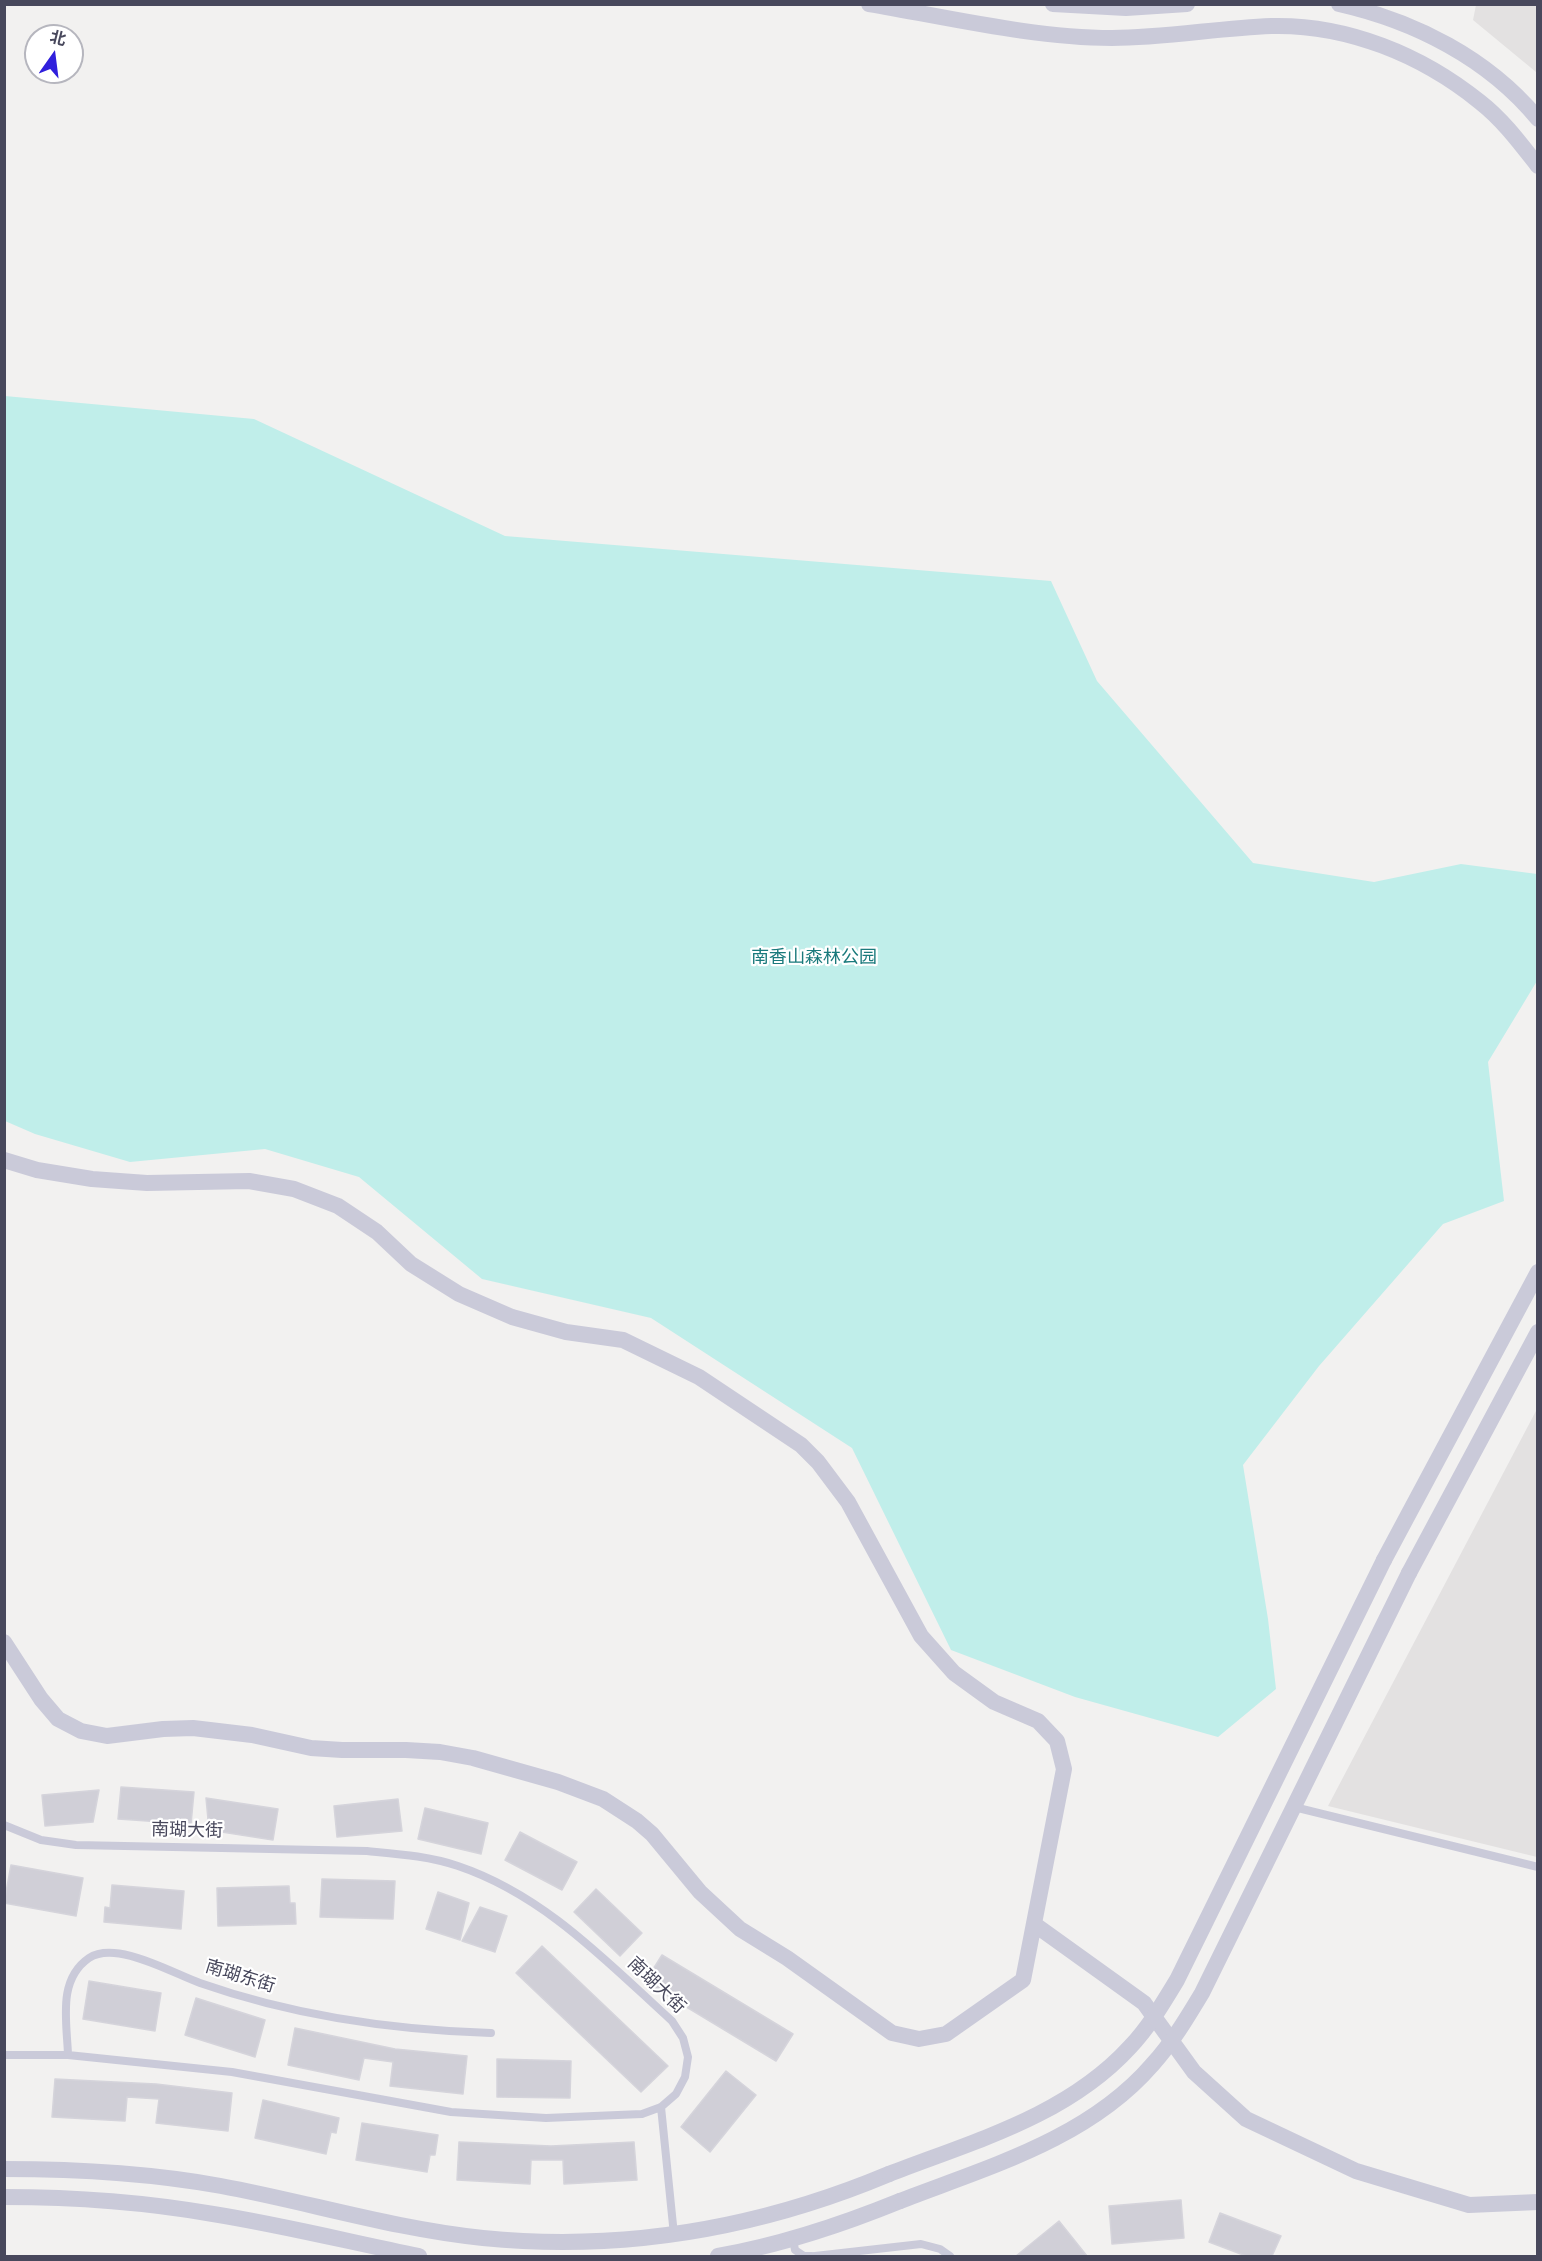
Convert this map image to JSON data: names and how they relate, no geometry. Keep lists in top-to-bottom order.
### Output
{
  "streets": {
    "lane": ["南瑚大街", "南瑚东街"]
  },
  "parks": ["南香山森林公园"],
  "north": "top"
}
